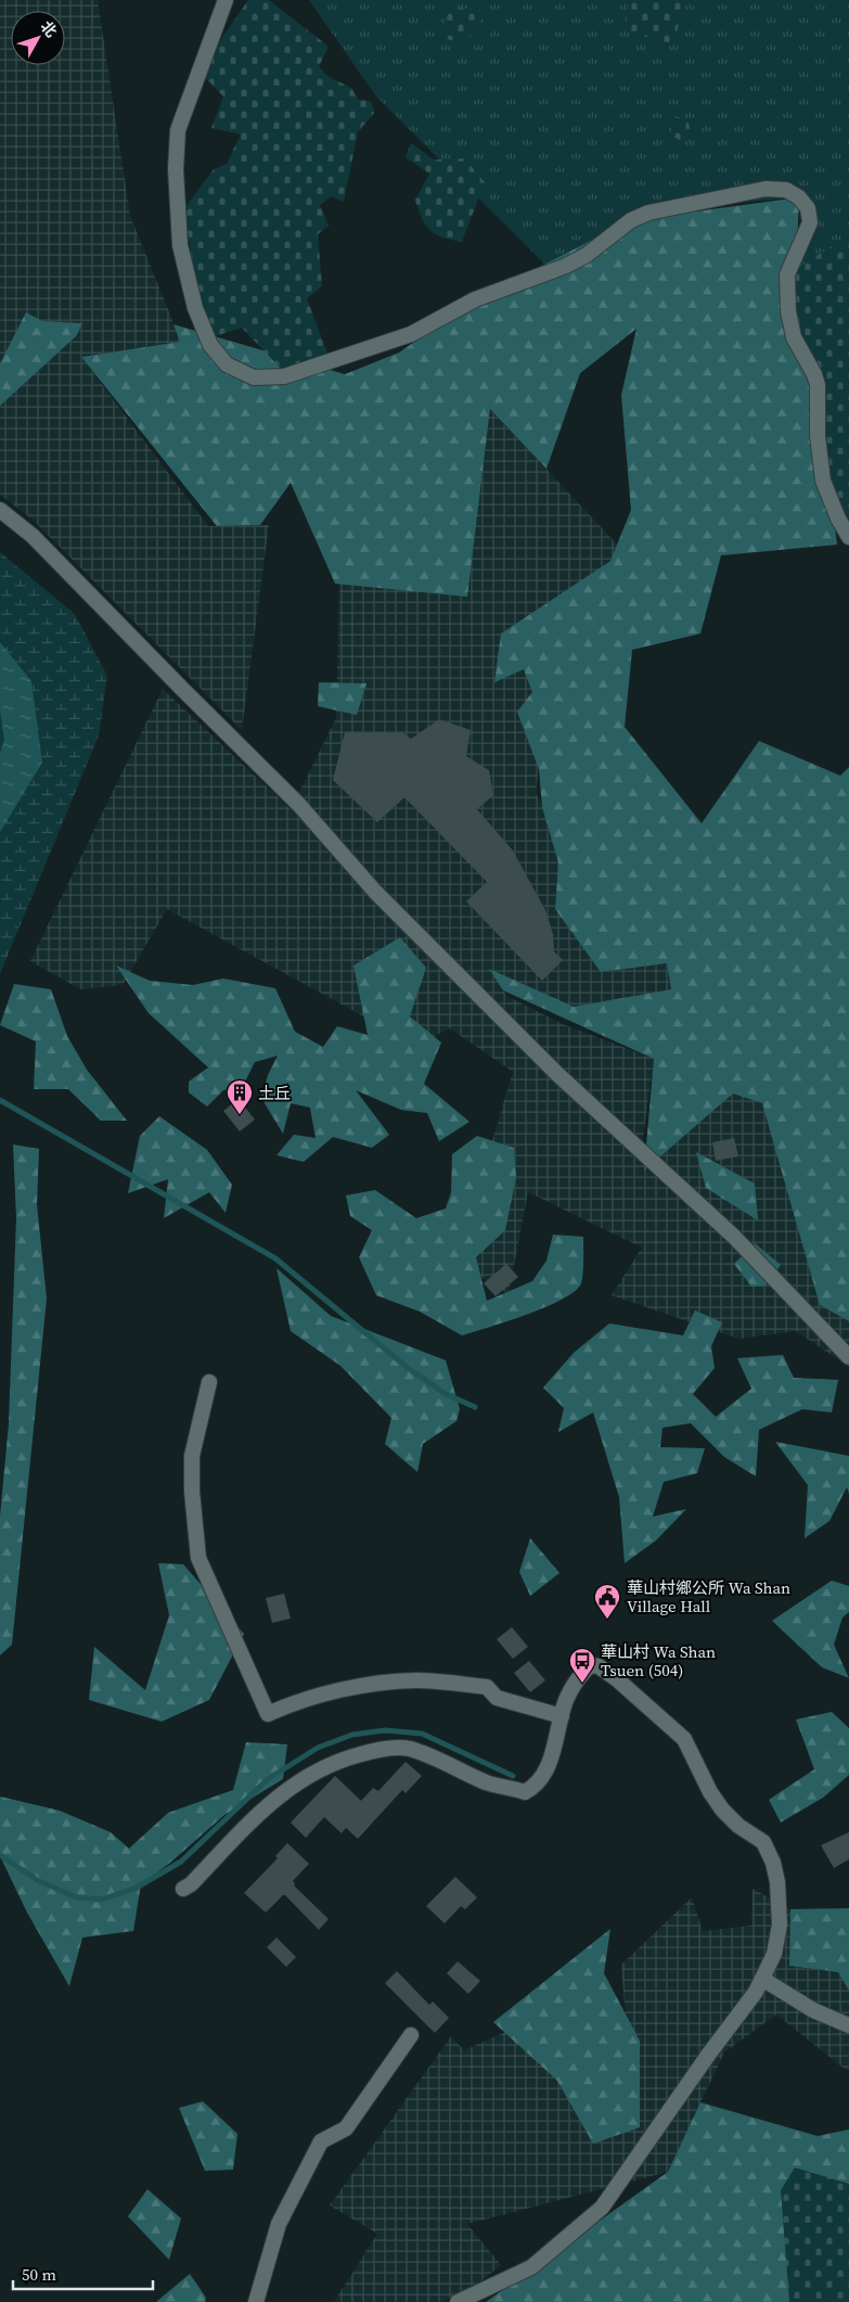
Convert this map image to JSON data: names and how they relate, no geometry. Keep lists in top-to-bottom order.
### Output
{
  "places": {
    "building": ["土丘"],
    "public building": ["華山村鄉公所 Wa Shan Village Hall"],
    "bus stop": ["華山村 Wa Shan Tsuen (504)"]
  },
  "scale_bar": "50 m",
  "north": "top right"
}
